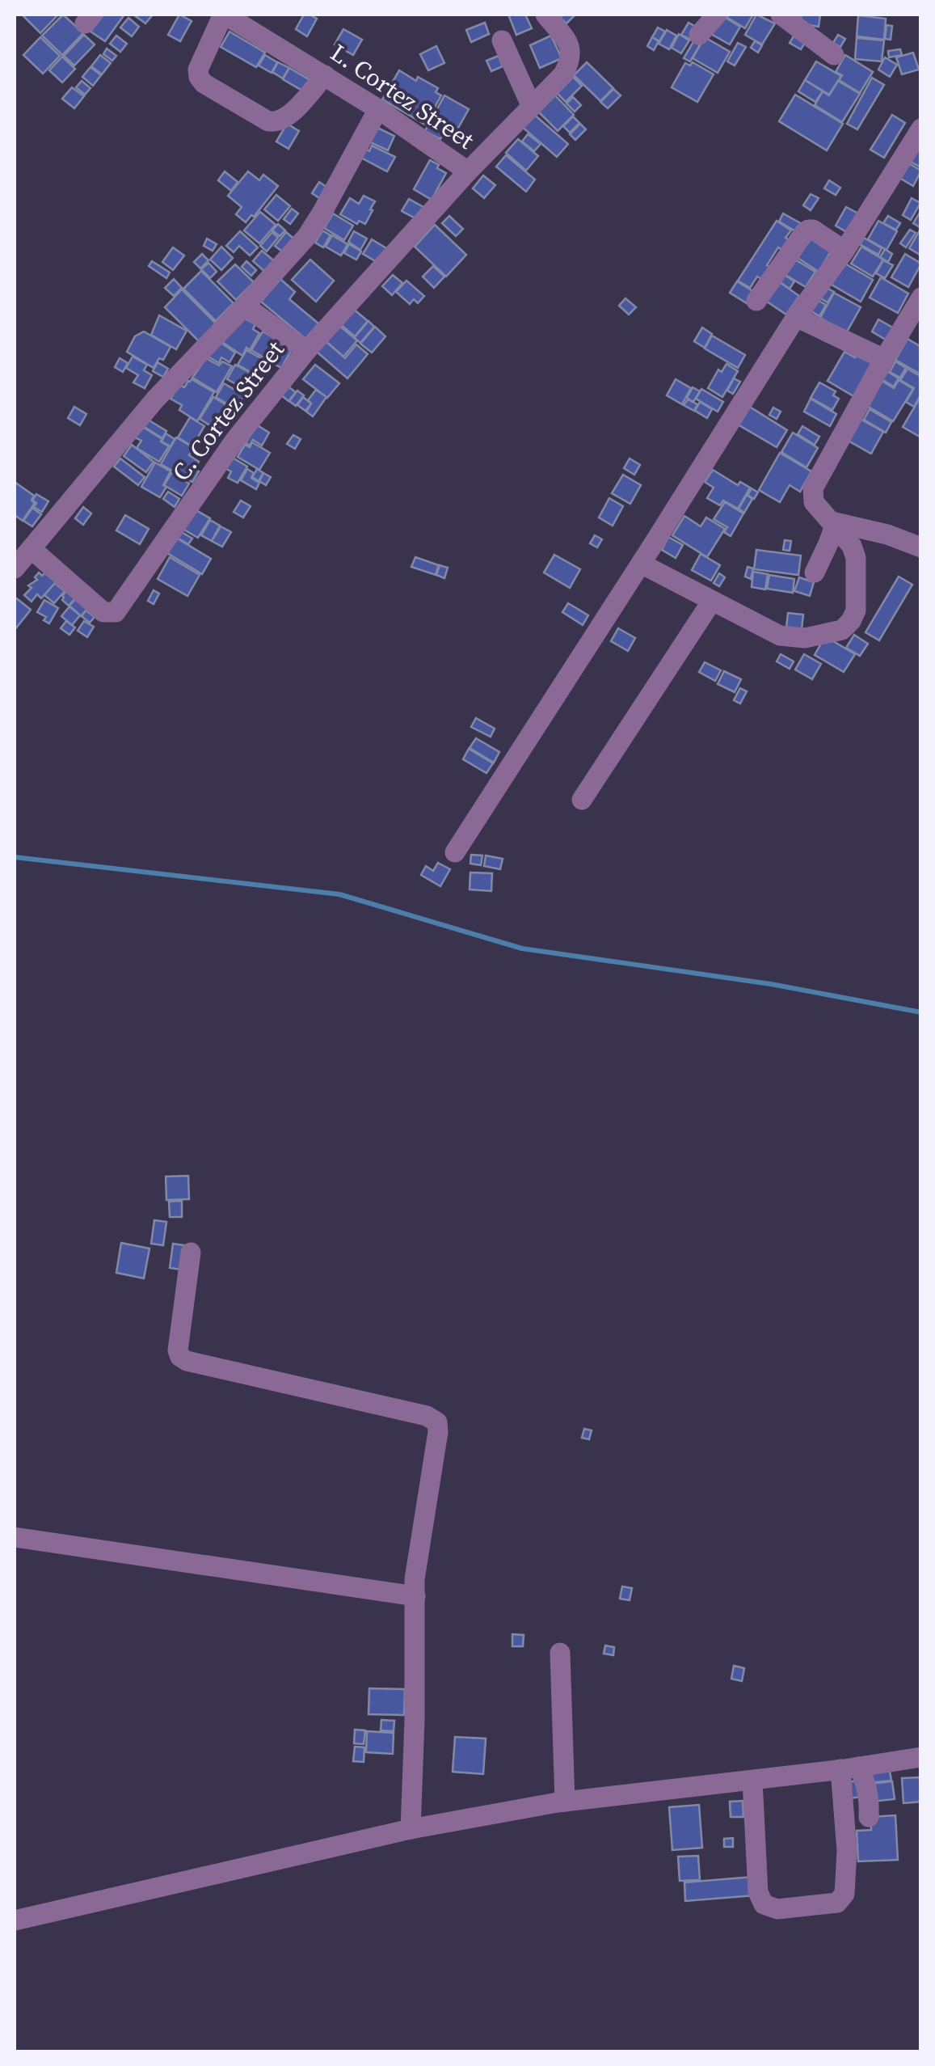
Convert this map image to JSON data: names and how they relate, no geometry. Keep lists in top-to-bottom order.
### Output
{
  "streets": {
    "street": ["L. Cortez Street", "C. Cortez Street"]
  },
  "crossings": [
    ["L. Cortez Street", "C. Cortez Street"]
  ]
}
